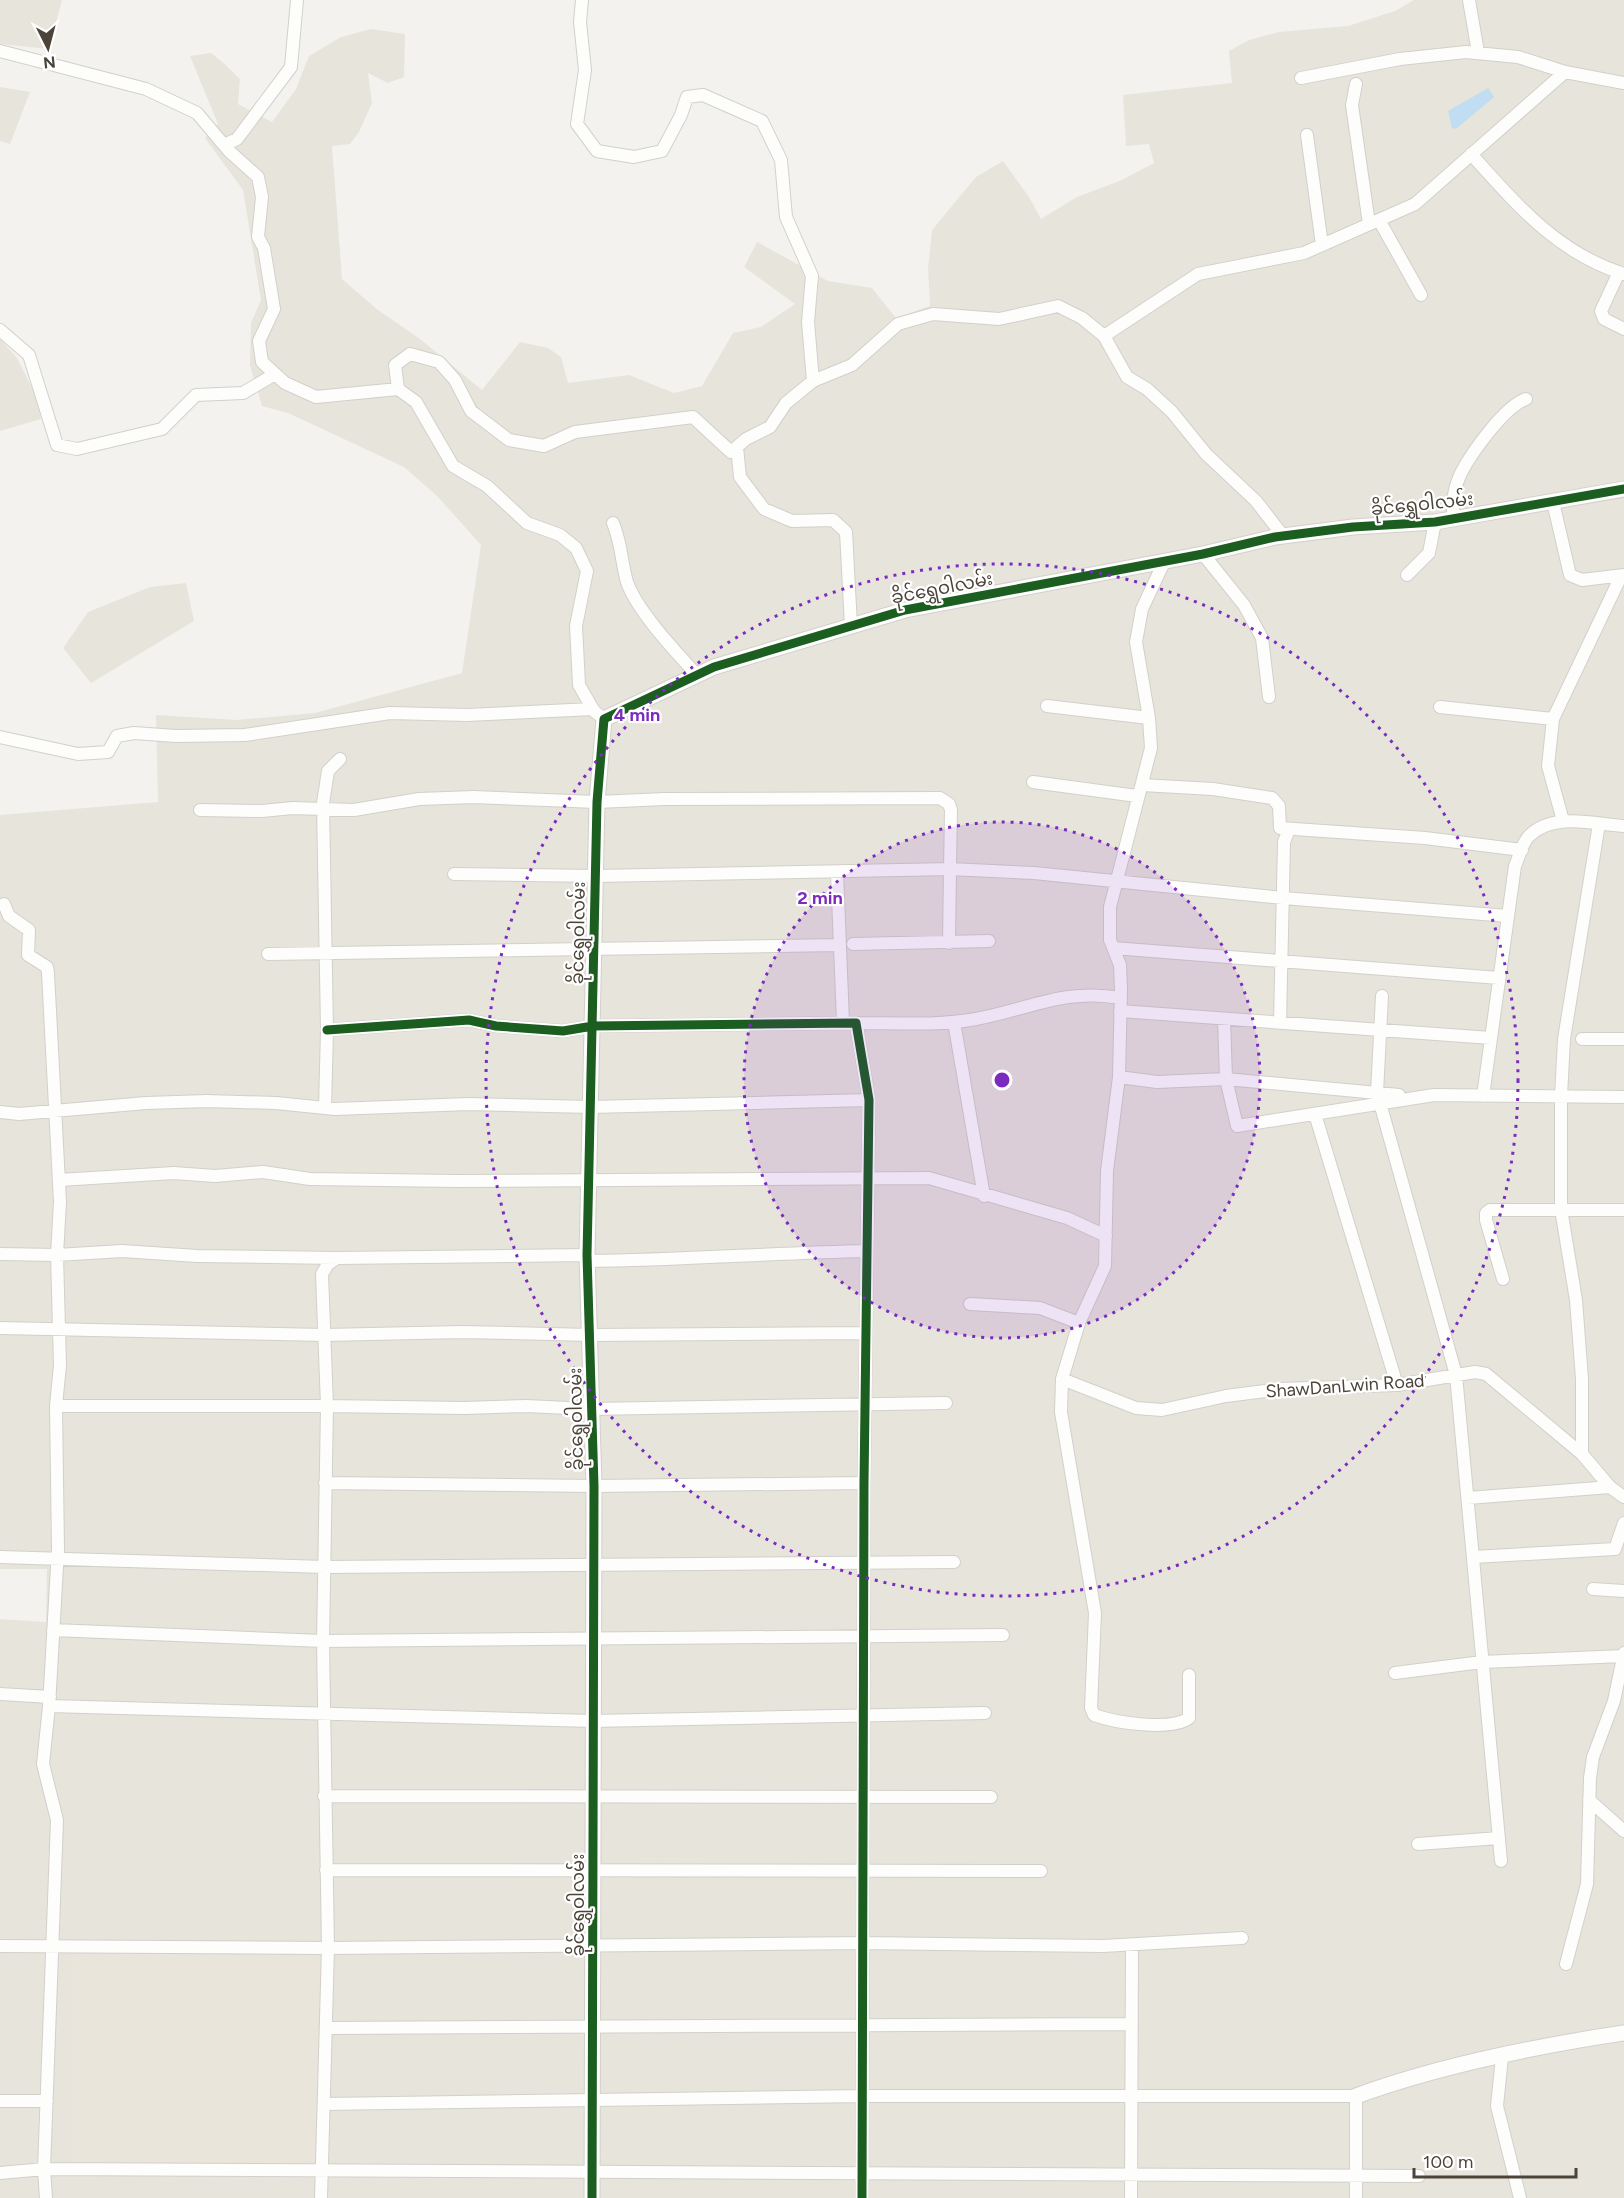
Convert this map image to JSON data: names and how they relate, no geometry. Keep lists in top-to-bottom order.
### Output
{
  "streets": {
    "street": ["ခိုင်ရွှေဝါလမ်း", "ShawDanLwin Road"]
  },
  "scale_bar": "100 m",
  "north": "bottom",
  "rings": ["4 min", "2 min"]
}
